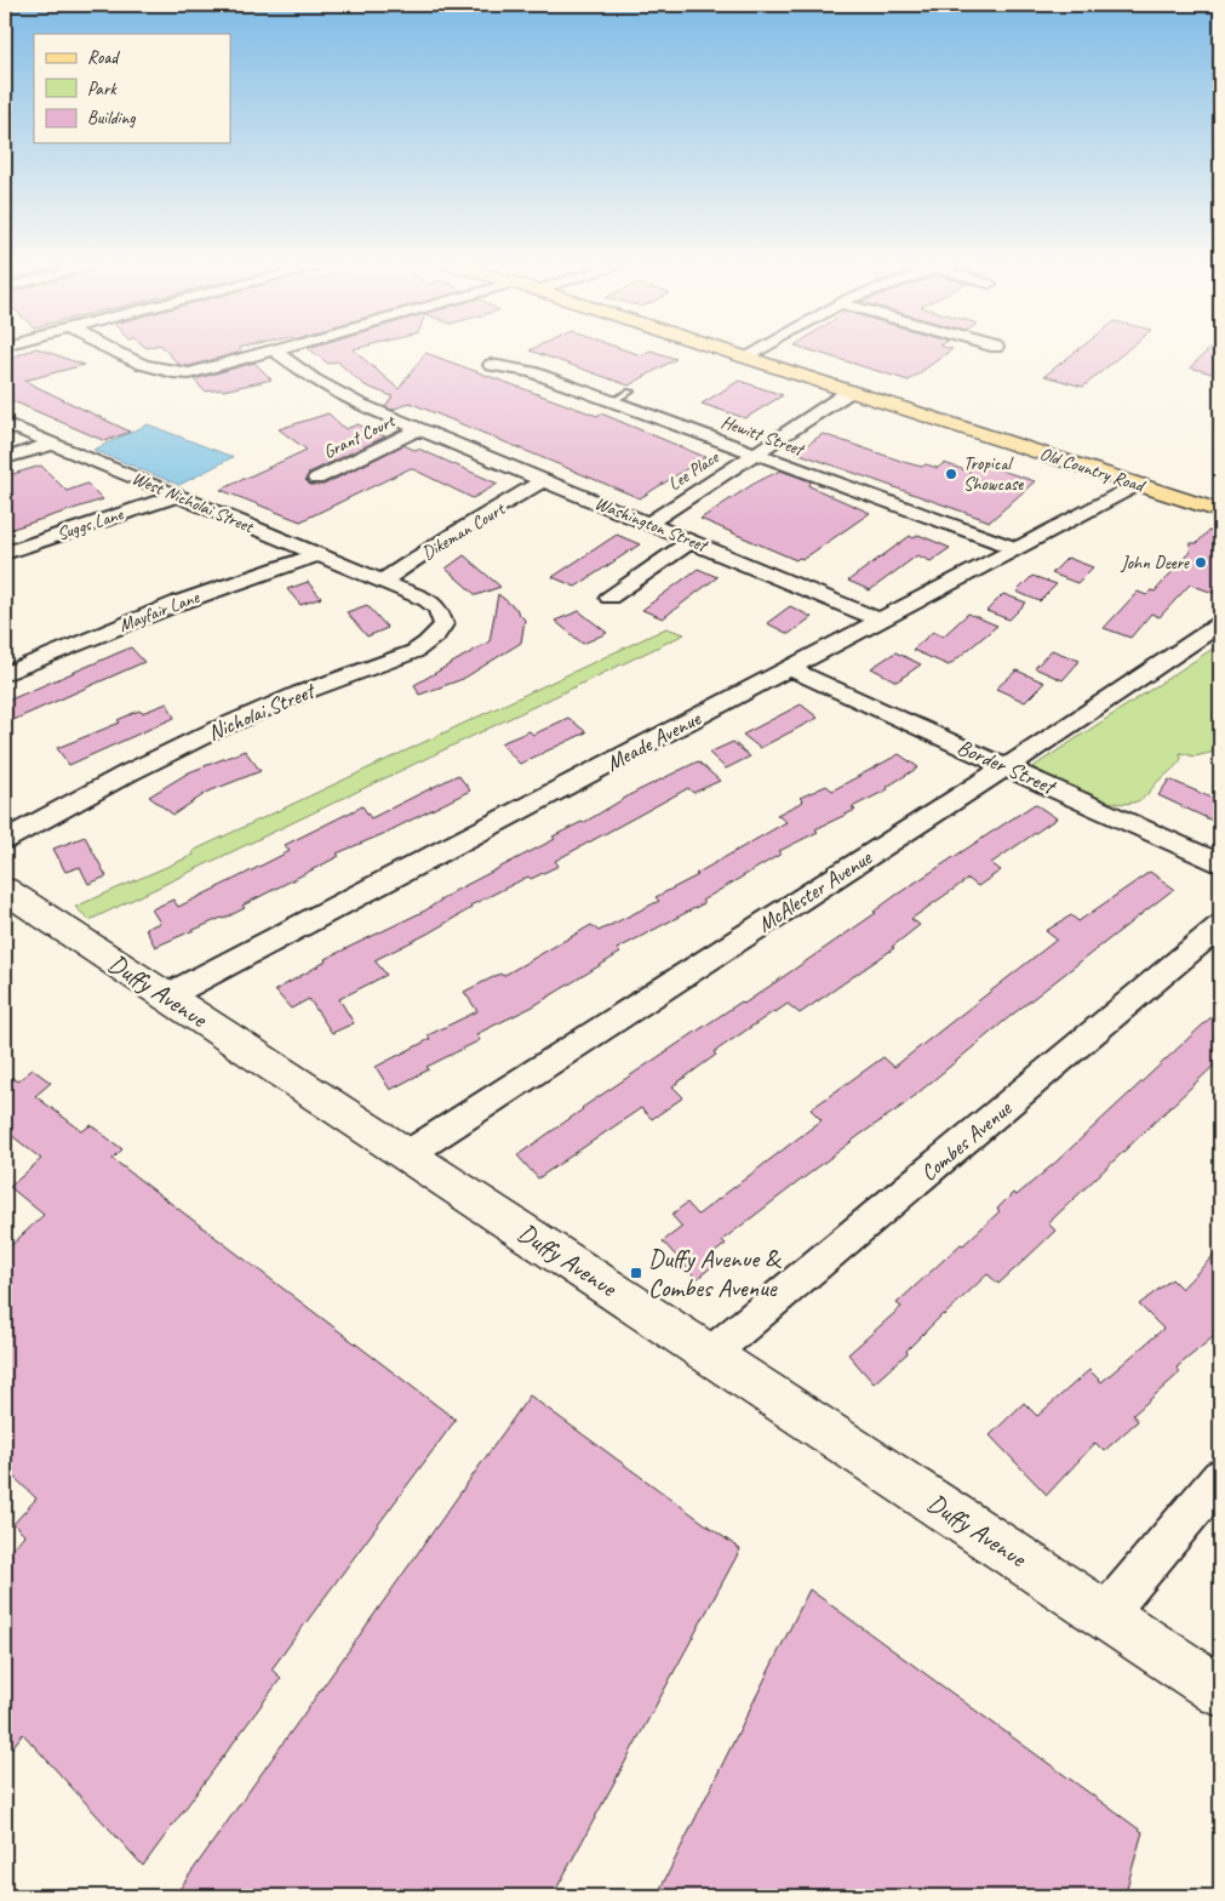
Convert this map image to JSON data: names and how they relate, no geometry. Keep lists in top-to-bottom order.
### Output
{
  "streets": {
    "main road": ["Old Country Road"],
    "street": [
      "Hewitt Street",
      "Grant Court",
      "Lee Place",
      "West Nicholai Street",
      "Suggs Lane",
      "Washington Street",
      "Dikeman Court",
      "Mayfair Lane",
      "Nicholai Street",
      "Meade Avenue",
      "Border Street",
      "McAlester Avenue",
      "Duffy Avenue",
      "Combes Avenue"
    ]
  },
  "crossings": [
    ["Hewitt Street", "Lee Place"],
    ["Hewitt Street", "Meade Avenue"],
    ["Grant Court", "Washington Street"],
    ["Old Country Road", "Lee Place"],
    ["Old Country Road", "Meade Avenue"],
    ["Lee Place", "Washington Street"],
    ["West Nicholai Street", "Suggs Lane"],
    ["West Nicholai Street", "Dikeman Court"],
    ["West Nicholai Street", "Mayfair Lane"],
    ["West Nicholai Street", "Nicholai Street"],
    ["Washington Street", "Dikeman Court"],
    ["Washington Street", "Meade Avenue"],
    ["Dikeman Court", "Nicholai Street"],
    ["Meade Avenue", "Border Street"],
    ["Meade Avenue", "Duffy Avenue"],
    ["Border Street", "McAlester Avenue"],
    ["McAlester Avenue", "Duffy Avenue"],
    ["Duffy Avenue", "Combes Avenue"]
  ],
  "places": {
    "other": ["Tropical Showcase", "John Deere"],
    "transit": ["Duffy Avenue & Combes Avenue"]
  },
  "legend": ["Road", "Park", "Building"]
}
